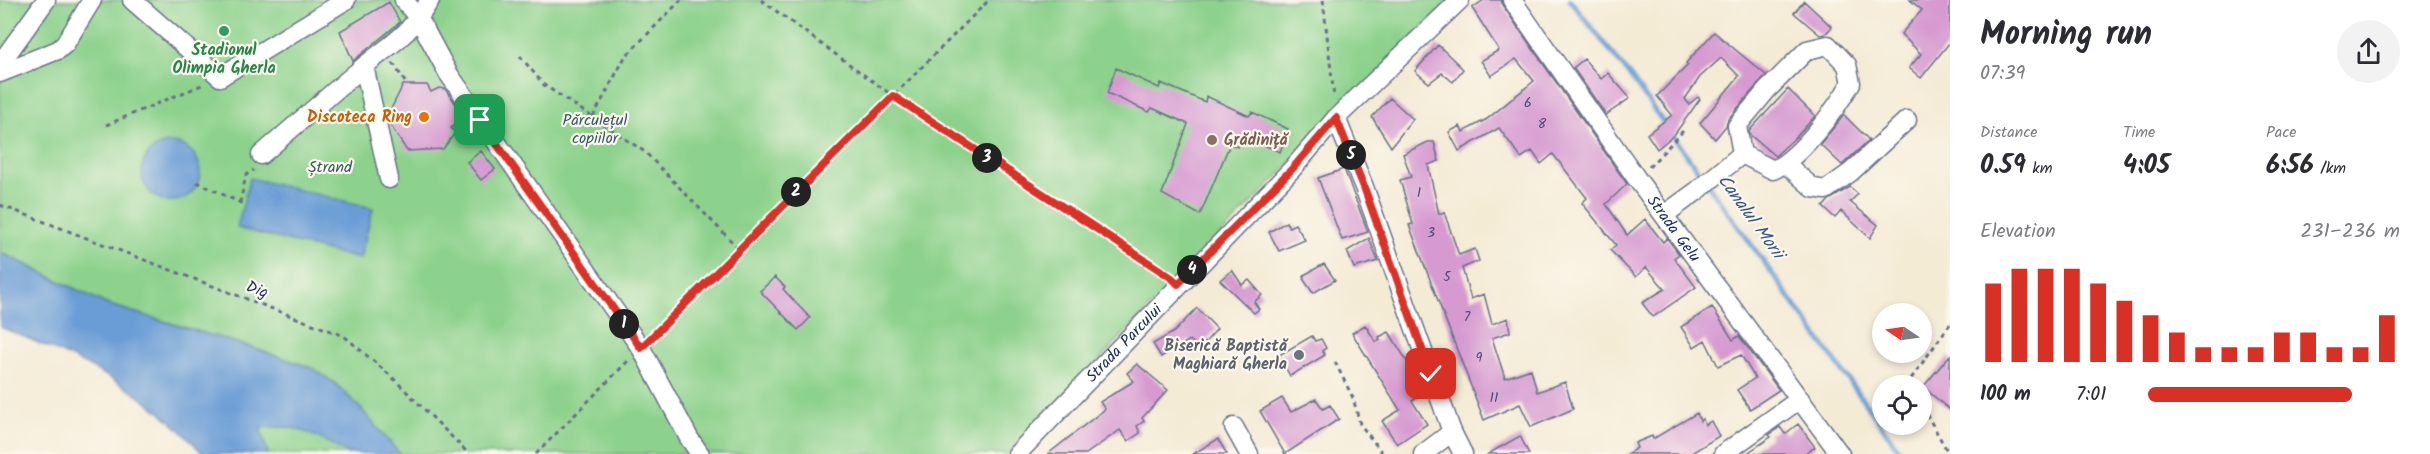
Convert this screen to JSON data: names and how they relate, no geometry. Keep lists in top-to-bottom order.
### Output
{
  "streets": {
    "street": ["Strada Gelu", "Strada Parcului"],
    "path": ["Dig"]
  },
  "water": ["Canalul Morii"],
  "parks": ["Părculețul copiilor", "Ștrand"],
  "places": [
    "Stadionul Olimpia Gherla",
    "Discoteca Ring",
    "Grădiniță",
    "Biserică Baptistă Maghiară Gherla"
  ],
  "house_numbers": [
    "6",
    "8",
    "1",
    "3",
    "5",
    "7",
    "9",
    "11"
  ],
  "north": "left",
  "page": {
    "heading": ["Morning run", "07:39"],
    "stats": [
      ["Distance", "0.59 km"],
      ["Time", "4:05"],
      ["Pace", "6:56 /km"]
    ],
    "pins": [
      "5",
      "3",
      "2",
      "4",
      "1"
    ],
    "chart": ["Elevation", "231–236 m"],
    "list": [
      {
        "name": "100 m",
        "note": "7:01"
      }
    ]
  }
}
